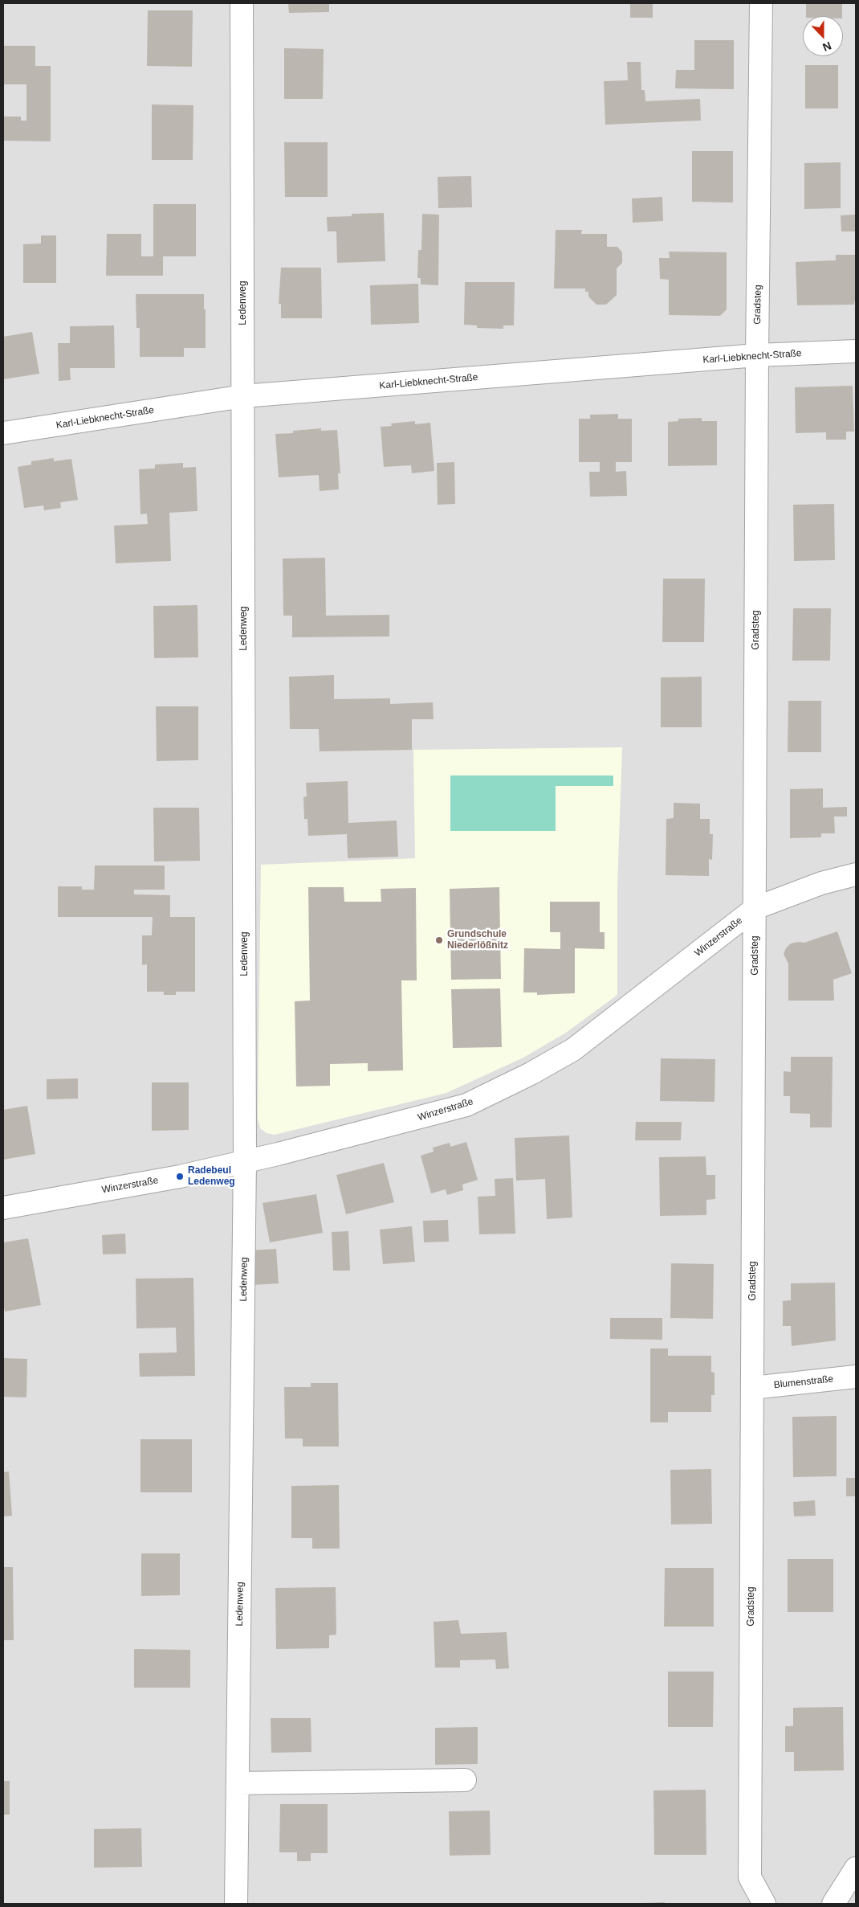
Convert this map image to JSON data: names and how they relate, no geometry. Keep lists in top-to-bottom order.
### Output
{
  "streets": {
    "street": [
      "Ledenweg",
      "Gradsteg",
      "Karl-Liebknecht-Straße",
      "Winzerstraße",
      "Blumenstraße"
    ]
  },
  "crossings": [
    ["Ledenweg", "Karl-Liebknecht-Straße"],
    ["Ledenweg", "Winzerstraße"],
    ["Gradsteg", "Karl-Liebknecht-Straße"],
    ["Gradsteg", "Winzerstraße"],
    ["Gradsteg", "Blumenstraße"]
  ],
  "places": ["Grundschule Niederlößnitz", "Radebeul Ledenweg"],
  "north": "bottom"
}
